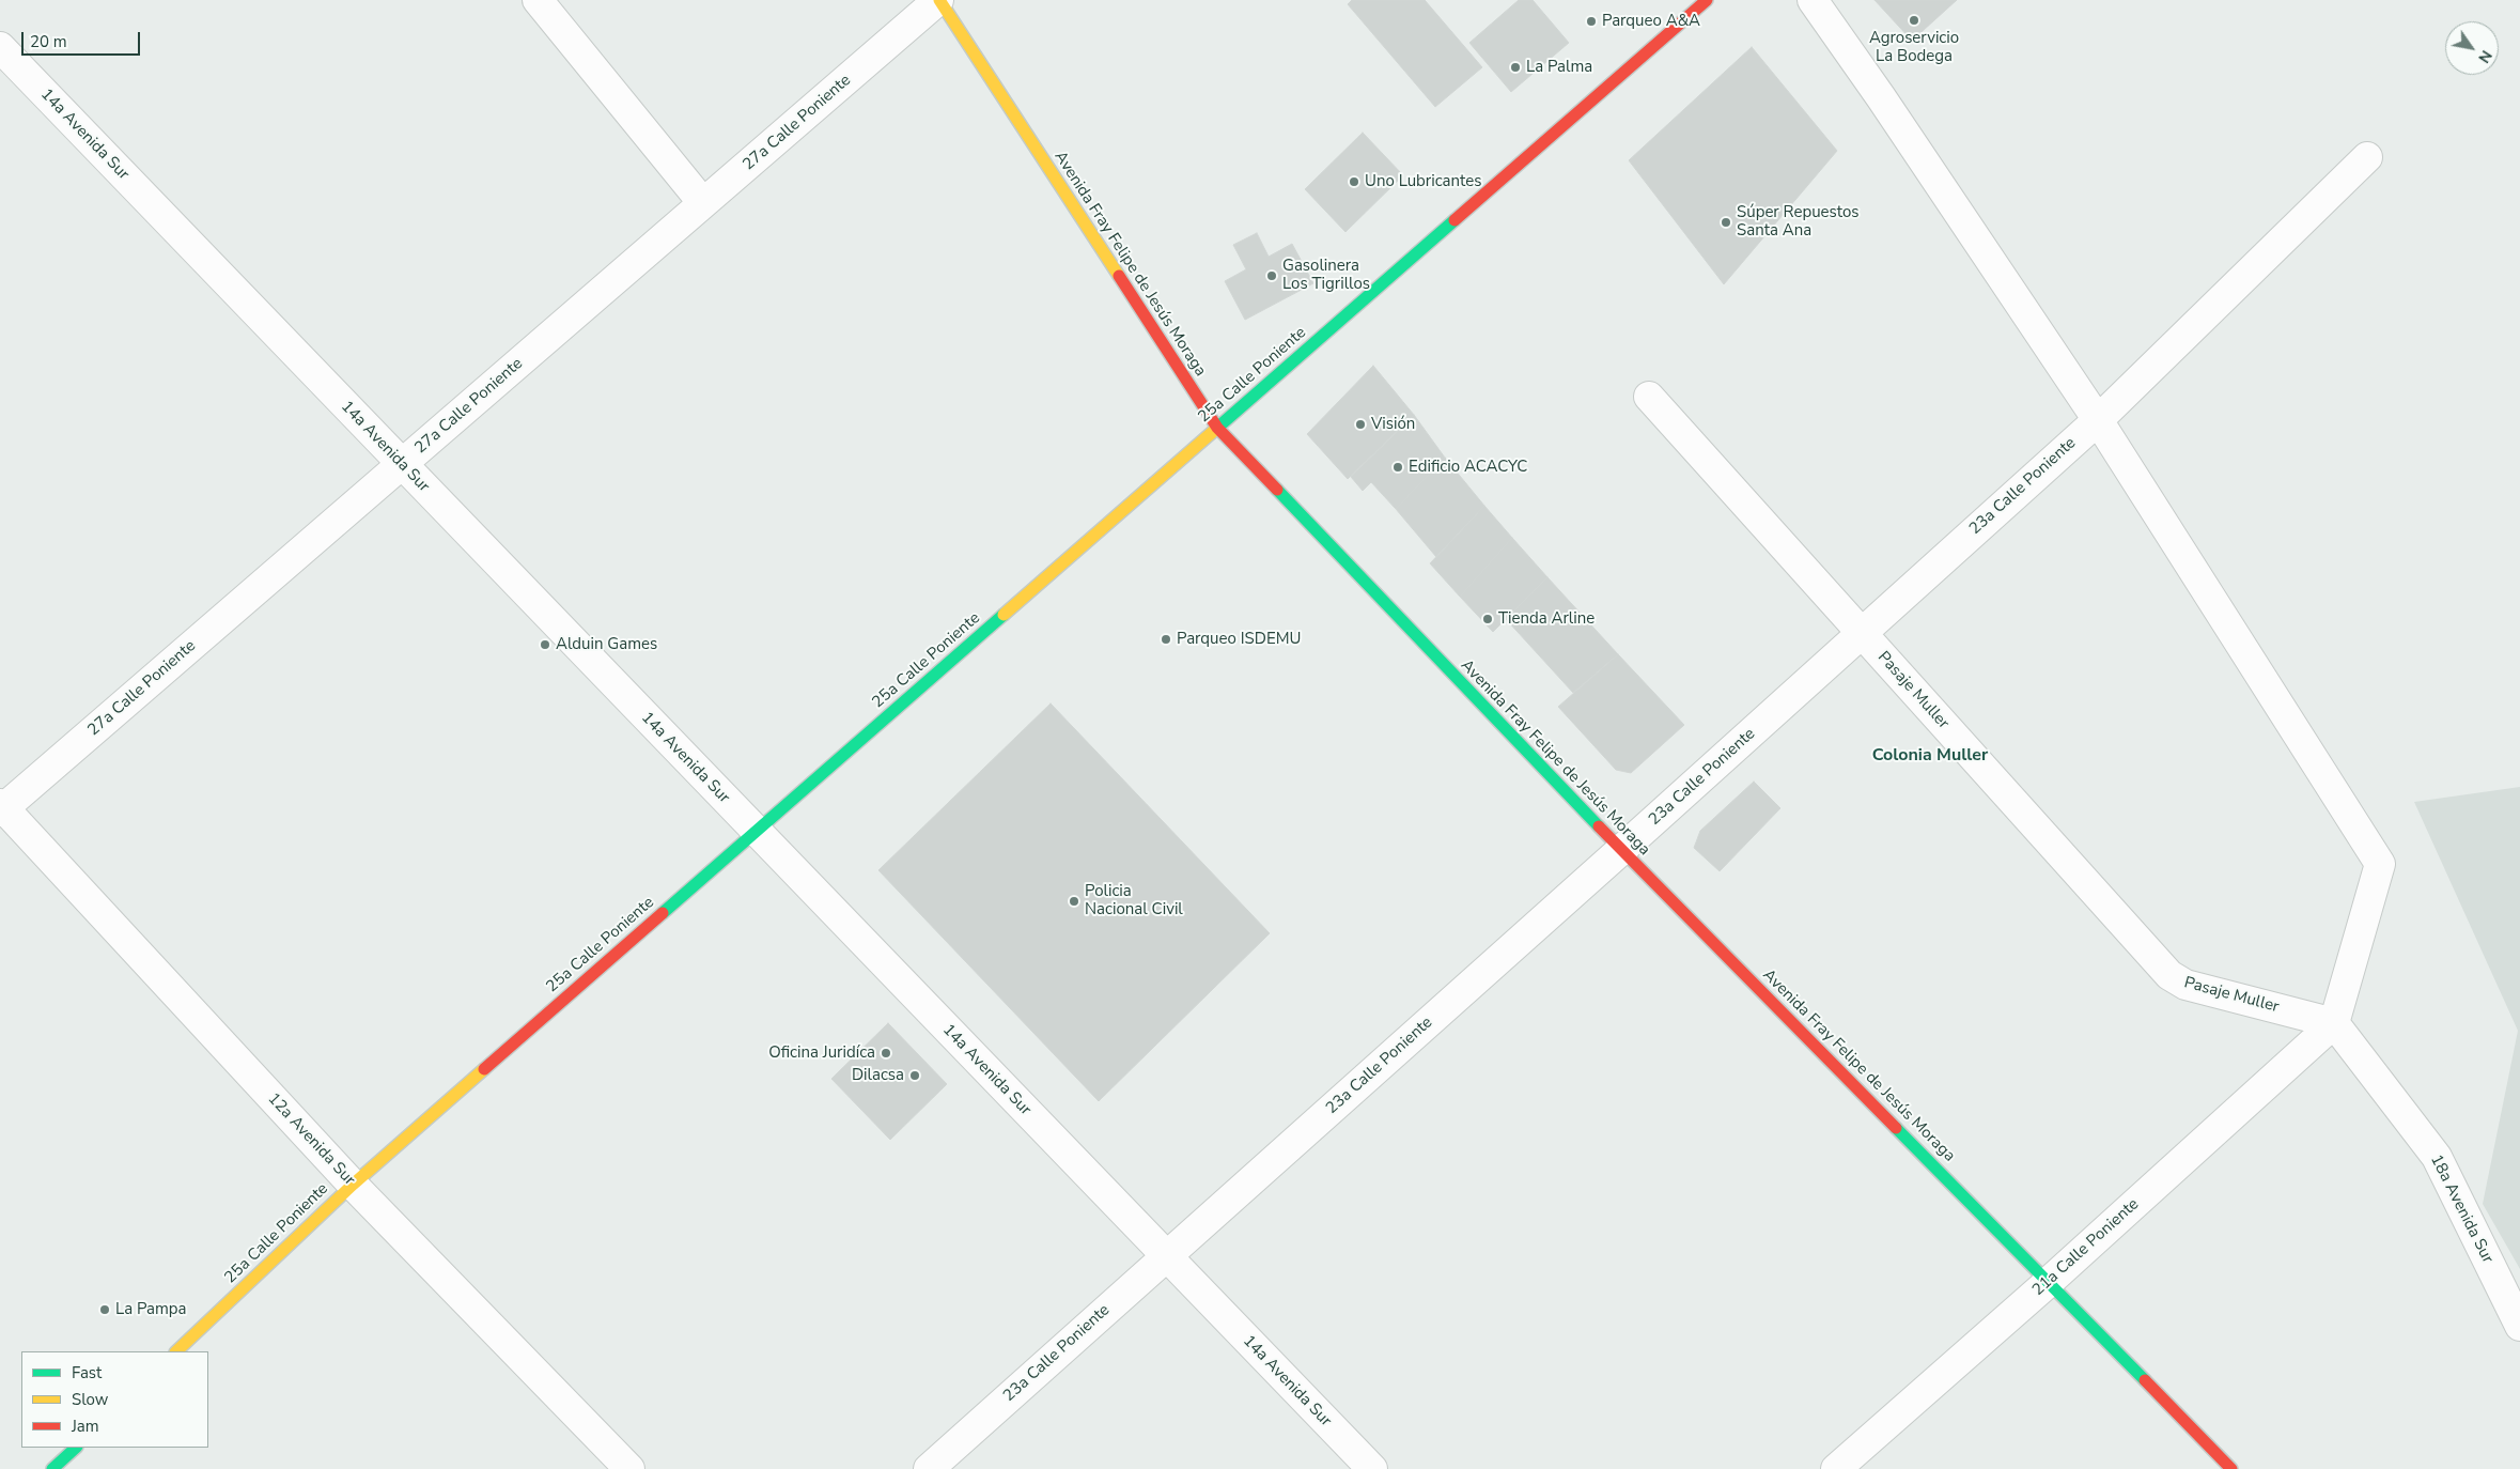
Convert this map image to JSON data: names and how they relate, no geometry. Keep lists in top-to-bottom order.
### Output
{
  "streets": {
    "street": [
      "27a Calle Poniente",
      "14a Avenida Sur",
      "Avenida Fray Felipe de Jesús Moraga",
      "25a Calle Poniente",
      "23a Calle Poniente",
      "Pasaje Muller",
      "12a Avenida Sur",
      "18a Avenida Sur",
      "21a Calle Poniente"
    ]
  },
  "crossings": [
    ["27a Calle Poniente", "14a Avenida Sur"],
    ["27a Calle Poniente", "Avenida Fray Felipe de Jesús Moraga"],
    ["27a Calle Poniente", "12a Avenida Sur"],
    ["14a Avenida Sur", "25a Calle Poniente"],
    ["14a Avenida Sur", "23a Calle Poniente"],
    ["Avenida Fray Felipe de Jesús Moraga", "25a Calle Poniente"],
    ["Avenida Fray Felipe de Jesús Moraga", "23a Calle Poniente"],
    ["Avenida Fray Felipe de Jesús Moraga", "21a Calle Poniente"],
    ["25a Calle Poniente", "12a Avenida Sur"],
    ["23a Calle Poniente", "Pasaje Muller"],
    ["Pasaje Muller", "18a Avenida Sur"],
    ["Pasaje Muller", "21a Calle Poniente"],
    ["18a Avenida Sur", "21a Calle Poniente"]
  ],
  "districts": ["Colonia Muller"],
  "places": [
    "Agroservicio La Bodega",
    "Parqueo A&A",
    "La Palma",
    "Uno Lubricantes",
    "Súper Repuestos Santa Ana",
    "Gasolinera Los Tigrillos",
    "Visión",
    "Edificio ACACYC",
    "Tienda Arline",
    "Parqueo ISDEMU",
    "Alduin Games",
    "Policia Nacional Civil",
    "Oficina Juridíca",
    "Dilacsa",
    "La Pampa"
  ],
  "legend": ["Fast", "Slow", "Jam"],
  "scale_bar": "20 m",
  "north": "bottom right"
}
